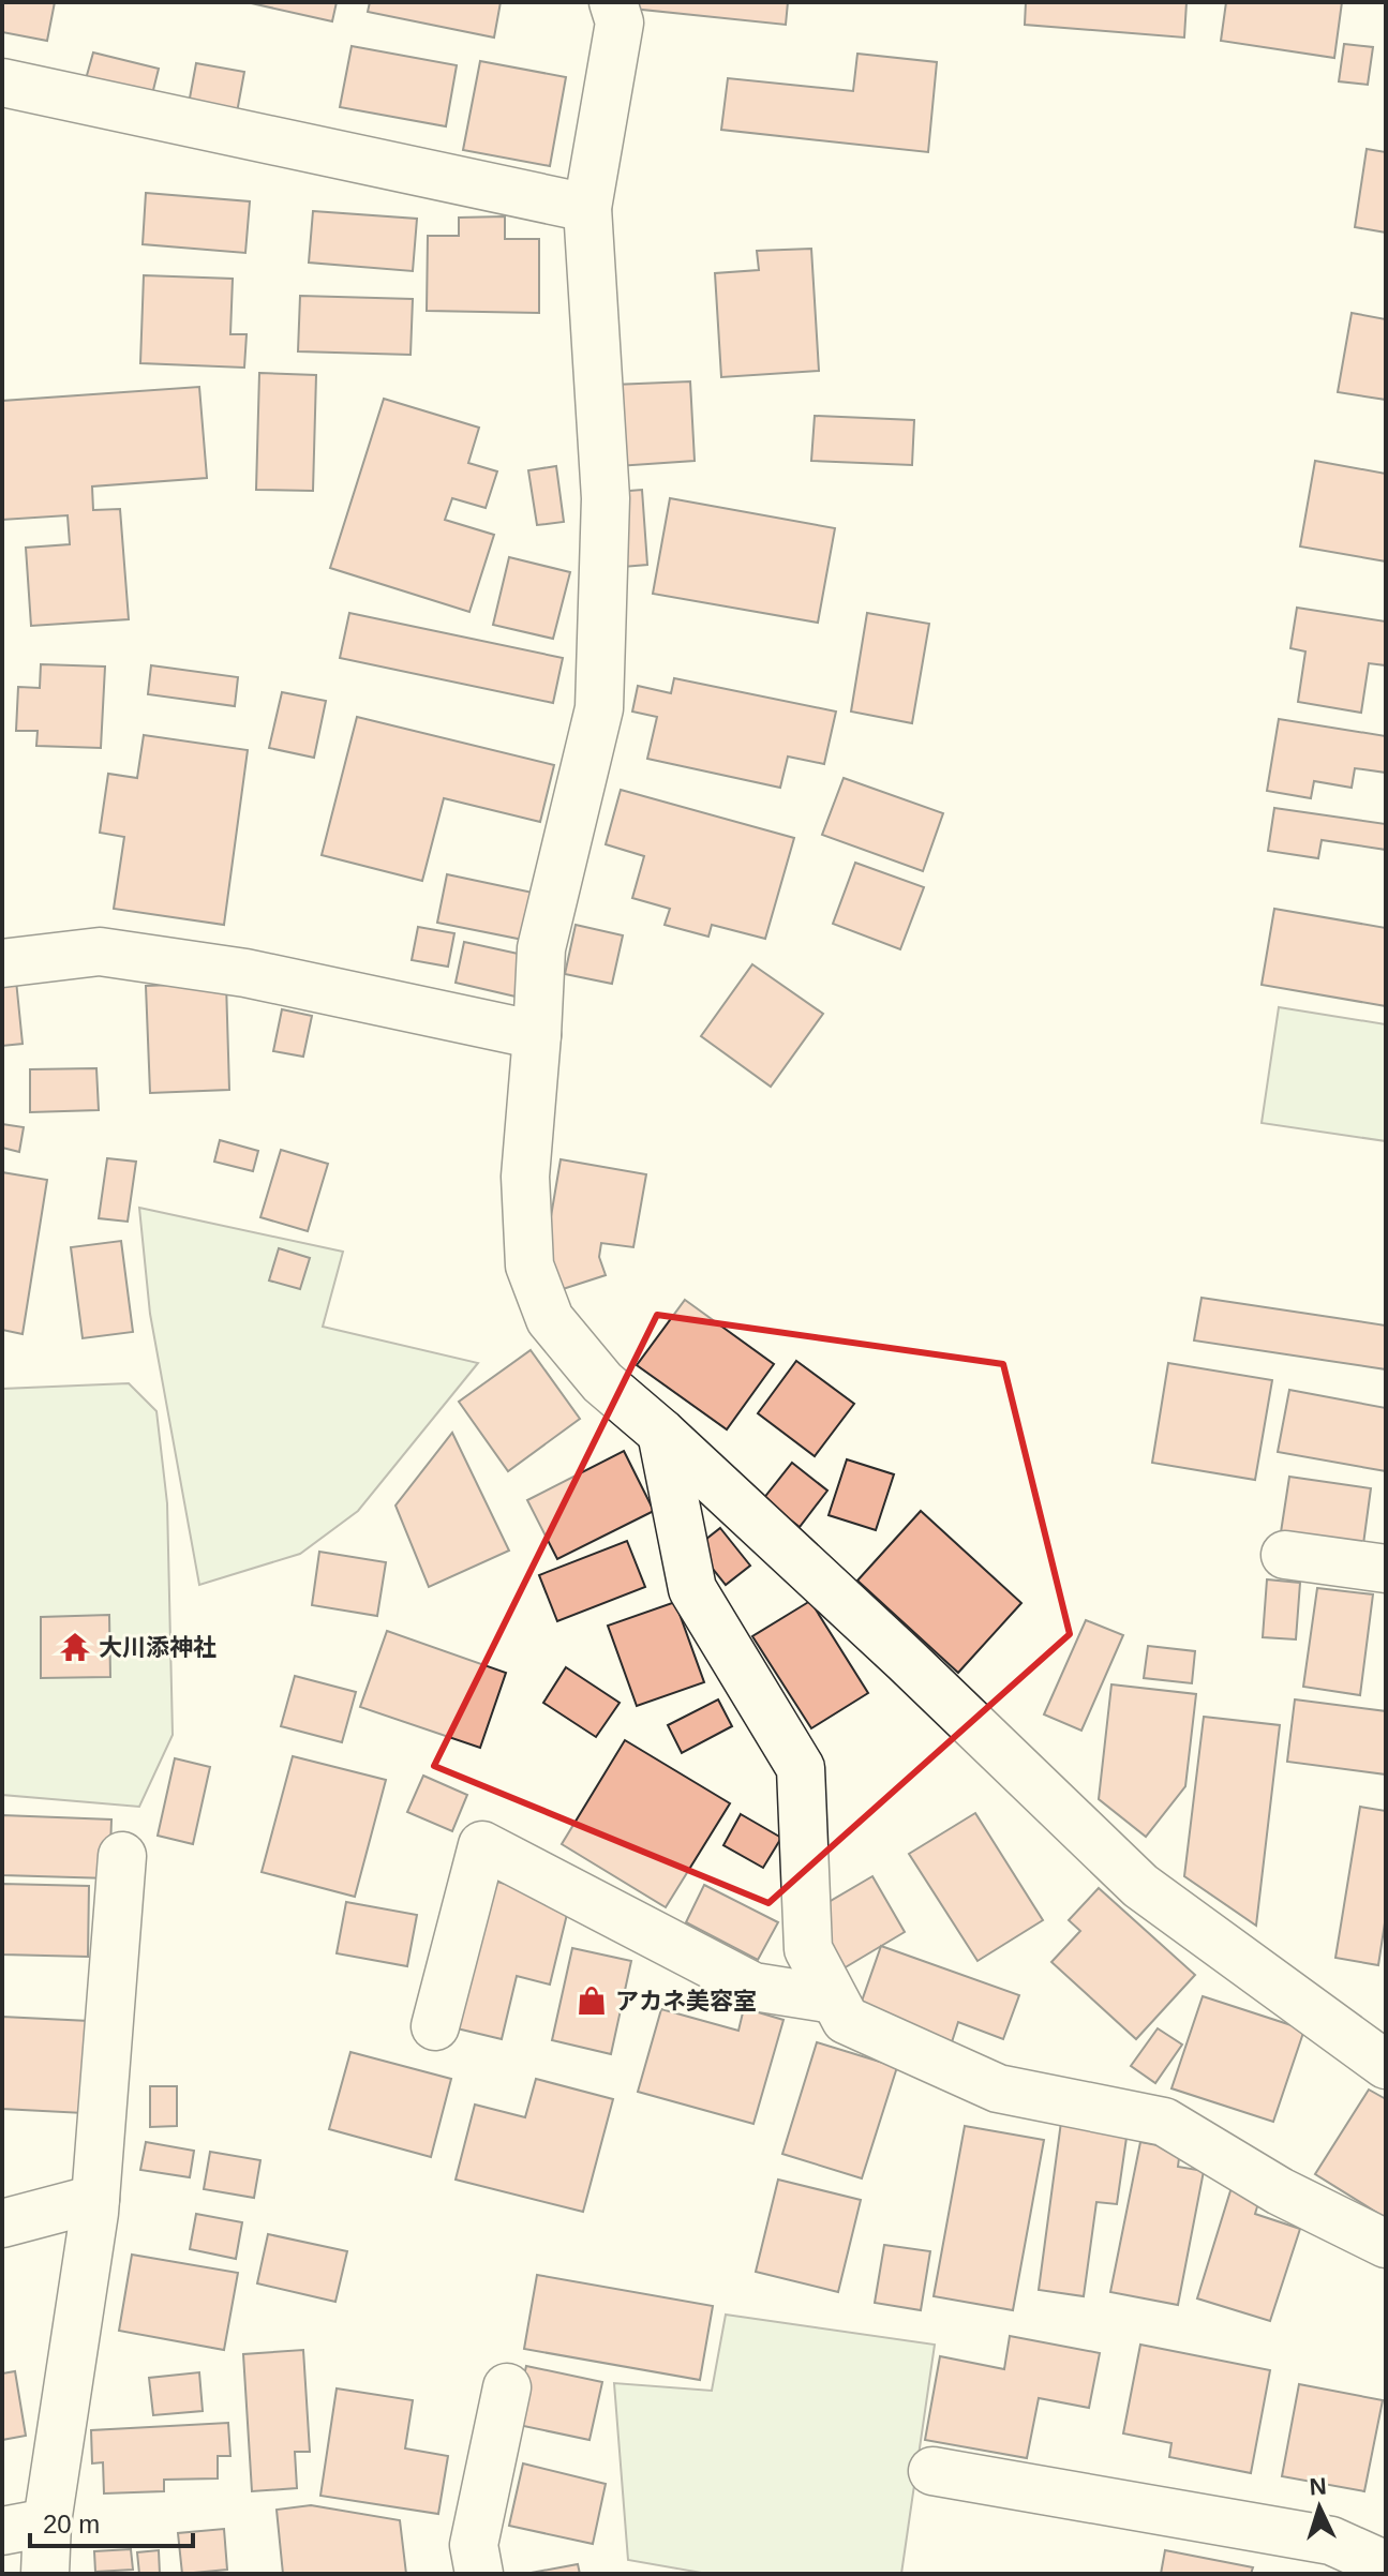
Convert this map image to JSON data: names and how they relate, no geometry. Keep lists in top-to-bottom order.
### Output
{
  "places": {
    "temple": ["大川添神社"],
    "shop": ["アカネ美容室"]
  },
  "scale_bar": "20 m",
  "north": "top"
}
